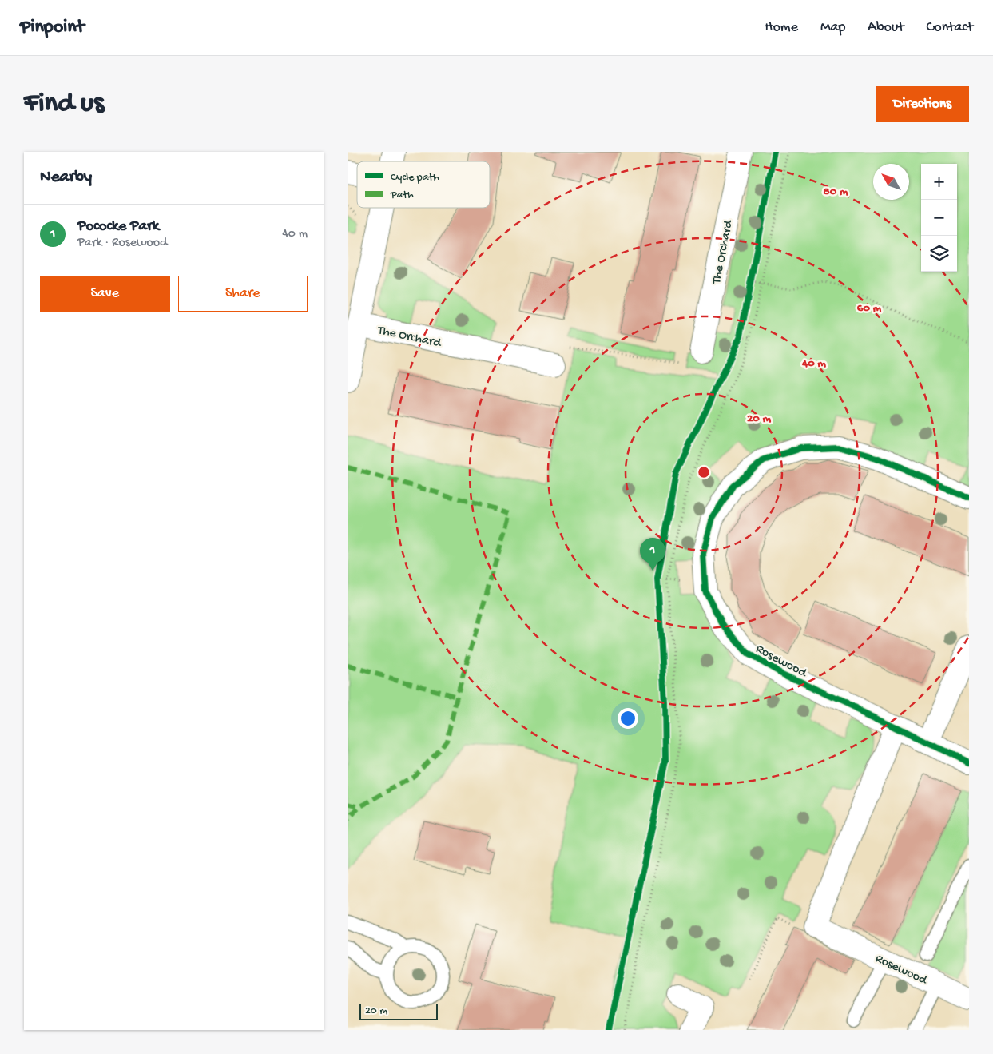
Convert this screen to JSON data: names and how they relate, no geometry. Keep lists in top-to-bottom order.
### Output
{
  "streets": {
    "street": ["The Orchard", "Rosewood"]
  },
  "legend": ["Cycle path", "Path"],
  "scale_bar": "20 m",
  "north": "top left",
  "page": {
    "header": "Pinpoint",
    "nav": [
      "Home",
      "Map",
      "About",
      "Contact"
    ],
    "buttons": [
      "Directions",
      ["Save", "Share"]
    ],
    "title": "Find us",
    "heading": "Nearby",
    "map_buttons": ["+", "−"],
    "list": [
      {
        "mark": "1",
        "name": "Pococke Park",
        "note": "Park · Rosewood",
        "value": "40 m"
      }
    ],
    "pins": "1",
    "scale": "20 m"
  },
  "rings": [
    "80 m",
    "60 m",
    "40 m",
    "20 m"
  ]
}
